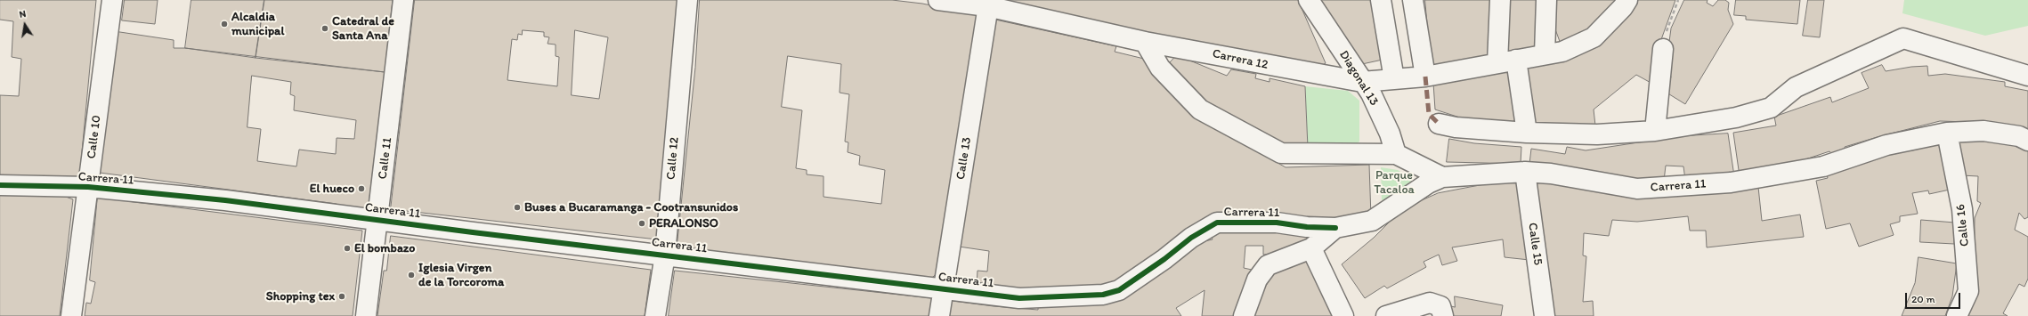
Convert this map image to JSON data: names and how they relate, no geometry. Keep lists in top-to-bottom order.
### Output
{
  "streets": {
    "street": [
      "Carrera 12",
      "Diagonal 13",
      "Calle 10",
      "Calle 11",
      "Calle 12",
      "Calle 13",
      "Carrera 11",
      "Calle 16",
      "Calle 15"
    ]
  },
  "crossings": [
    ["Carrera 12", "Diagonal 13"],
    ["Carrera 12", "Calle 13"],
    ["Calle 10", "Carrera 11"],
    ["Calle 11", "Carrera 11"],
    ["Calle 12", "Carrera 11"],
    ["Calle 13", "Carrera 11"],
    ["Carrera 11", "Calle 16"],
    ["Carrera 11", "Calle 15"]
  ],
  "parks": ["Parque Tacaloa"],
  "places": [
    "Alcaldia municipal",
    "Catedral de Santa Ana",
    "El hueco",
    "Buses a Bucaramanga - Cootransunidos",
    "PERALONSO",
    "El bombazo",
    "Iglesia Virgen de la Torcoroma",
    "Shopping tex"
  ],
  "scale_bar": "20 m",
  "north": "top"
}
